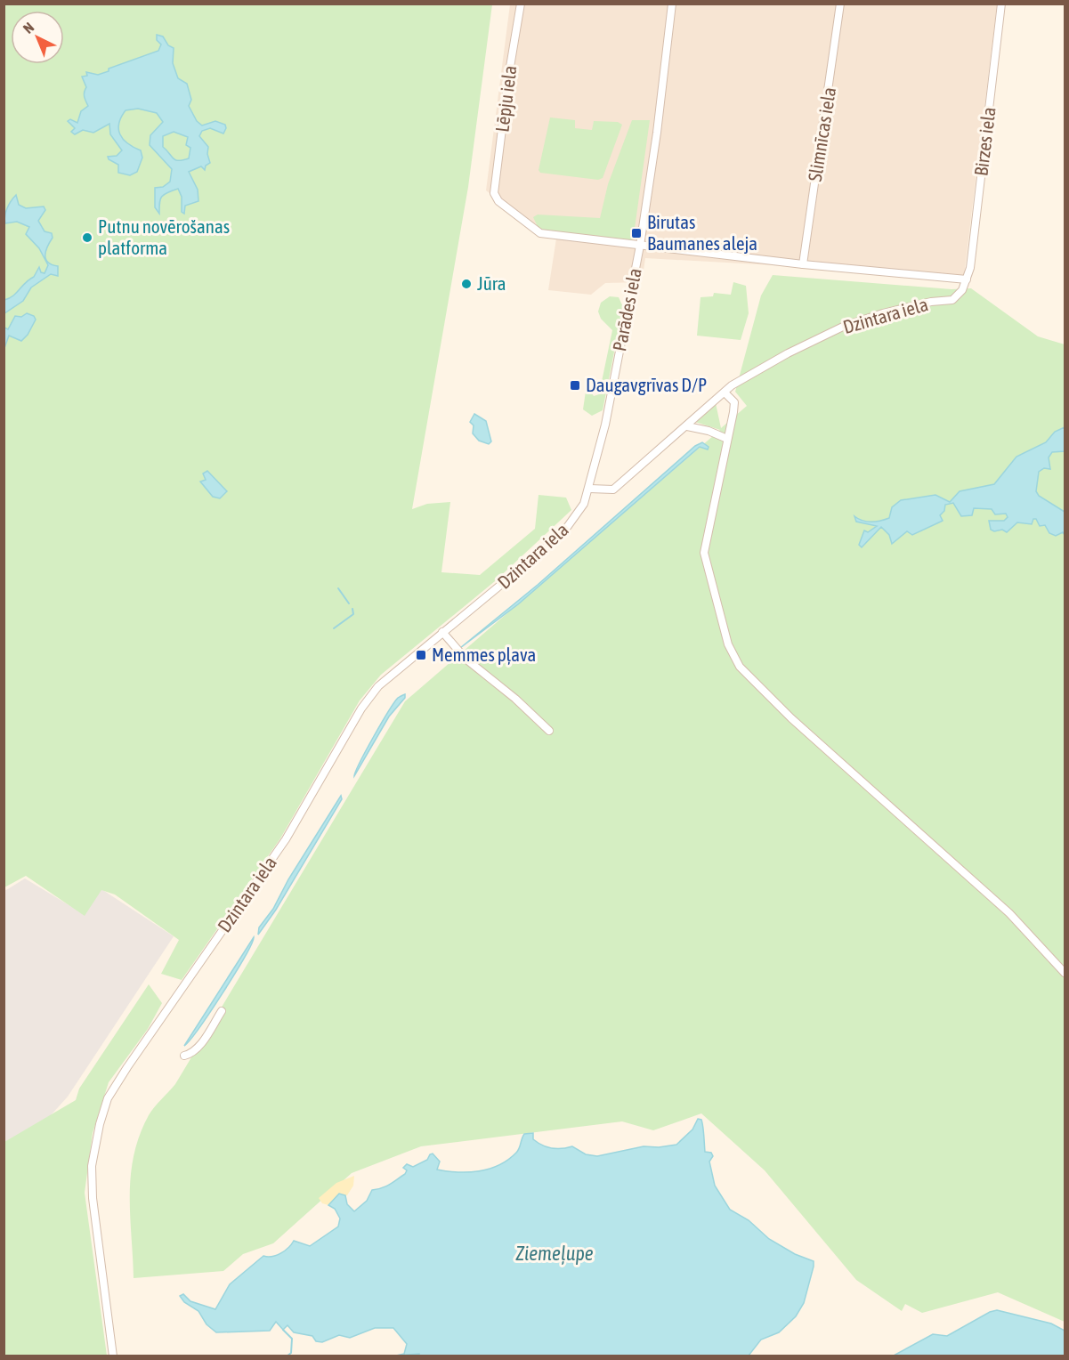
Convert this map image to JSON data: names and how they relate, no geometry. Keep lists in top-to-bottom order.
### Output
{
  "streets": {
    "street": [
      "Lēpju iela",
      "Slimnīcas iela",
      "Birzes iela",
      "Parādes iela",
      "Dzintara iela"
    ]
  },
  "crossings": [
    ["Lēpju iela", "Parādes iela"],
    ["Birzes iela", "Dzintara iela"],
    ["Parādes iela", "Dzintara iela"]
  ],
  "water": ["Ziemeļupe"],
  "places": {
    "transit": ["Birutas Baumanes aleja", "Daugavgrīvas D/P", "Memmes pļava"],
    "other": ["Putnu novērošanas platforma", "Jūra"]
  },
  "north": "top left"
}
